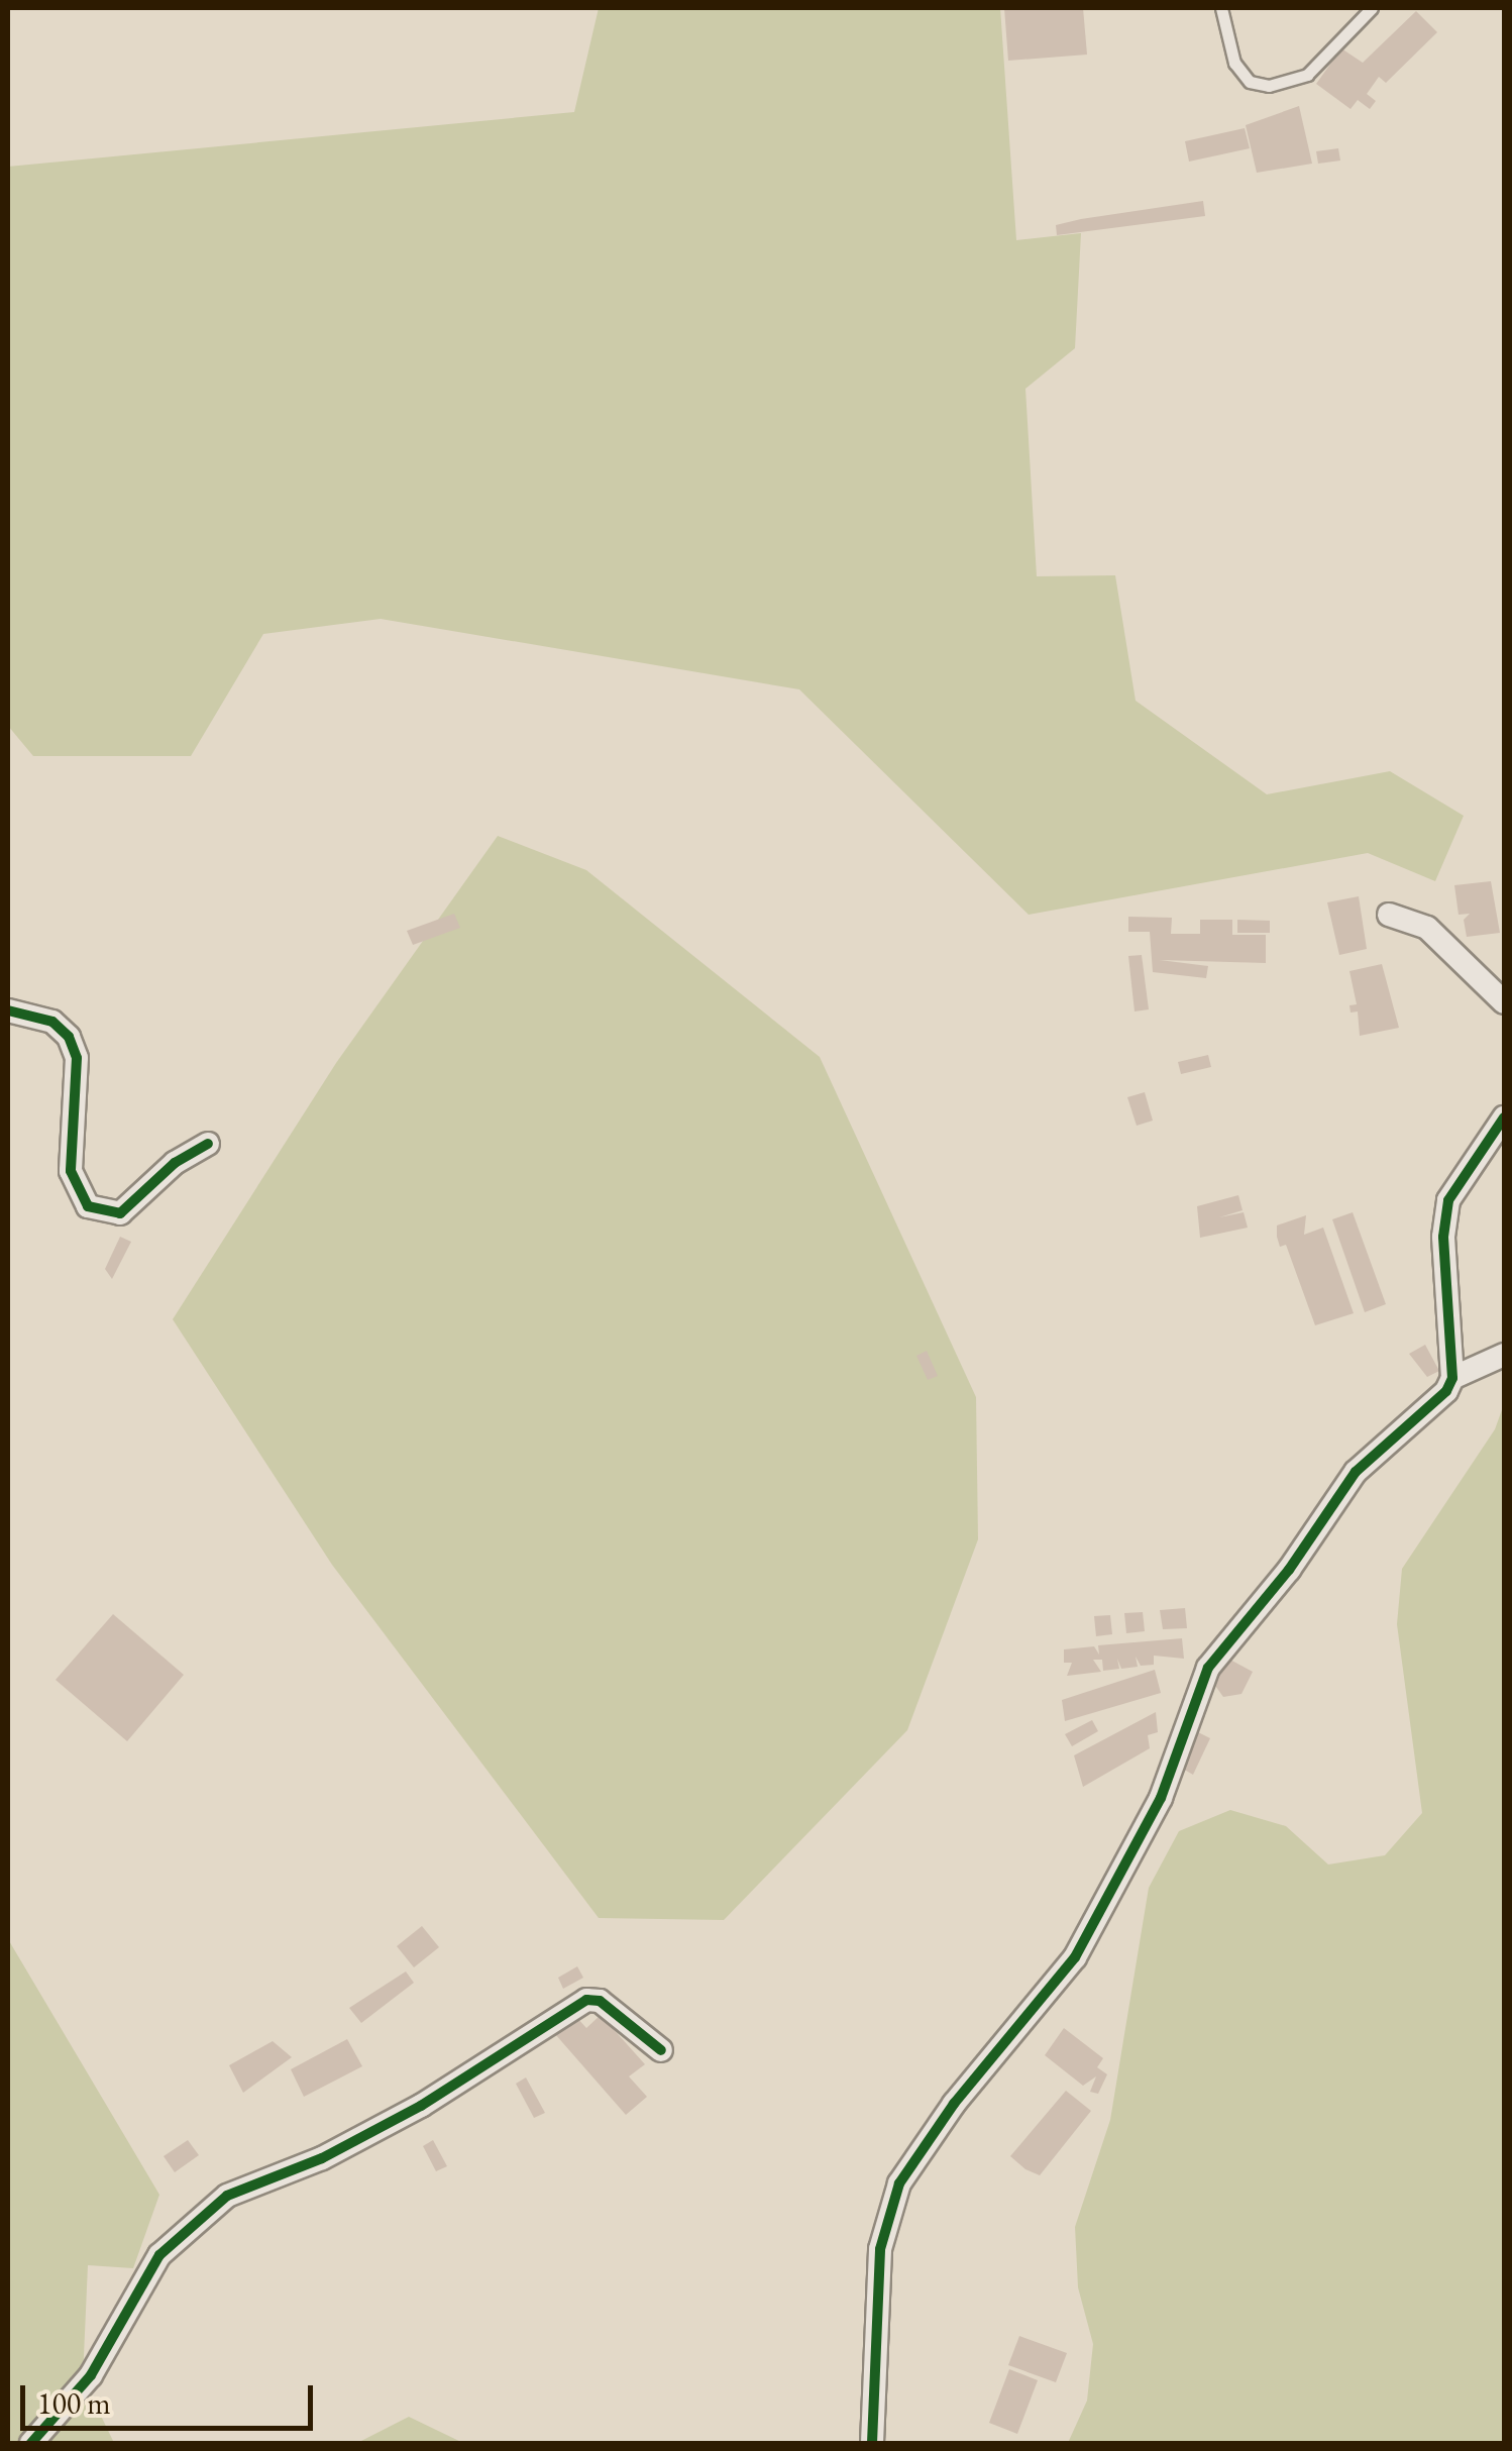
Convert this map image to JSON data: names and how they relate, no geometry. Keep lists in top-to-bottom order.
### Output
{
  "scale_bar": "100 m"
}
